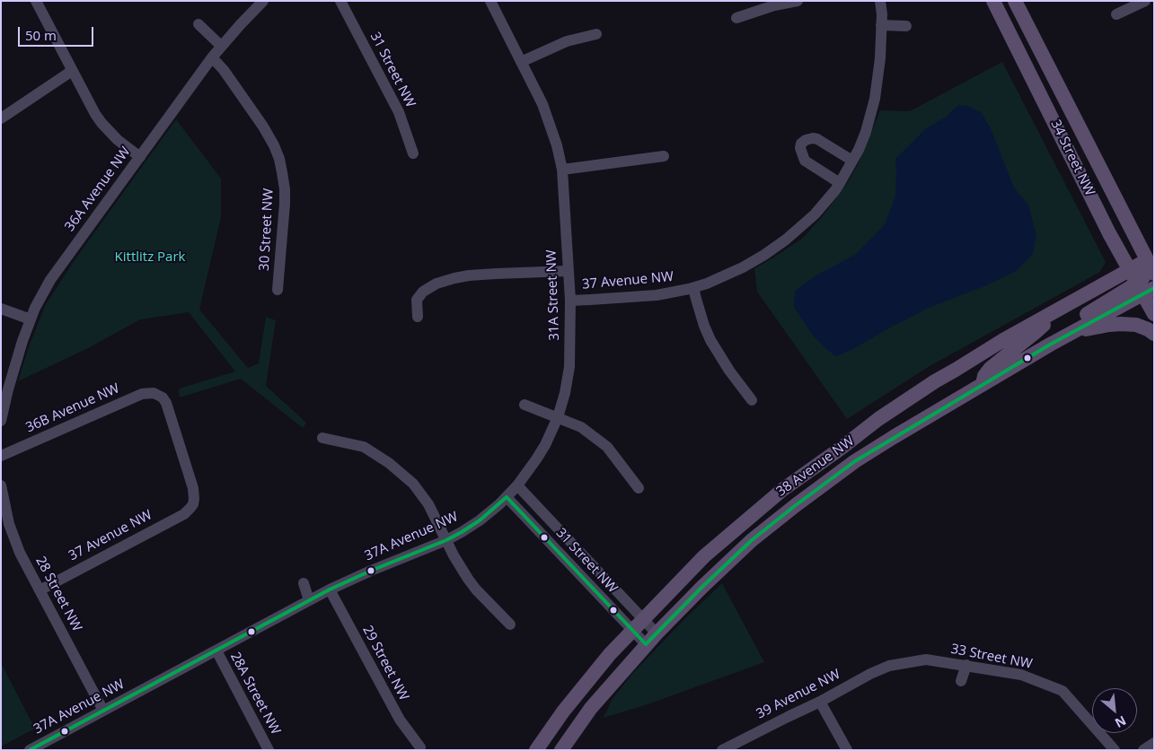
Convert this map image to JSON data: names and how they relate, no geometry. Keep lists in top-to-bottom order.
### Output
{
  "streets": {
    "main road": ["34 Street NW", "38 Avenue NW"],
    "street": [
      "31 Street NW",
      "36A Avenue NW",
      "30 Street NW",
      "37 Avenue NW",
      "31A Street NW",
      "36B Avenue NW",
      "37A Avenue NW",
      "28 Street NW",
      "33 Street NW",
      "29 Street NW",
      "28A Street NW",
      "39 Avenue NW"
    ]
  },
  "crossings": [
    ["31 Street NW", "38 Avenue NW"],
    ["31 Street NW", "37A Avenue NW"],
    ["34 Street NW", "38 Avenue NW"],
    ["36A Avenue NW", "30 Street NW"],
    ["37 Avenue NW", "31A Street NW"],
    ["37 Avenue NW", "36B Avenue NW"],
    ["37 Avenue NW", "28 Street NW"],
    ["31A Street NW", "37A Avenue NW"],
    ["37A Avenue NW", "28 Street NW"],
    ["37A Avenue NW", "29 Street NW"],
    ["37A Avenue NW", "28A Street NW"],
    ["33 Street NW", "39 Avenue NW"]
  ],
  "parks": ["Kittlitz Park"],
  "scale_bar": "50 m",
  "north": "bottom right"
}
